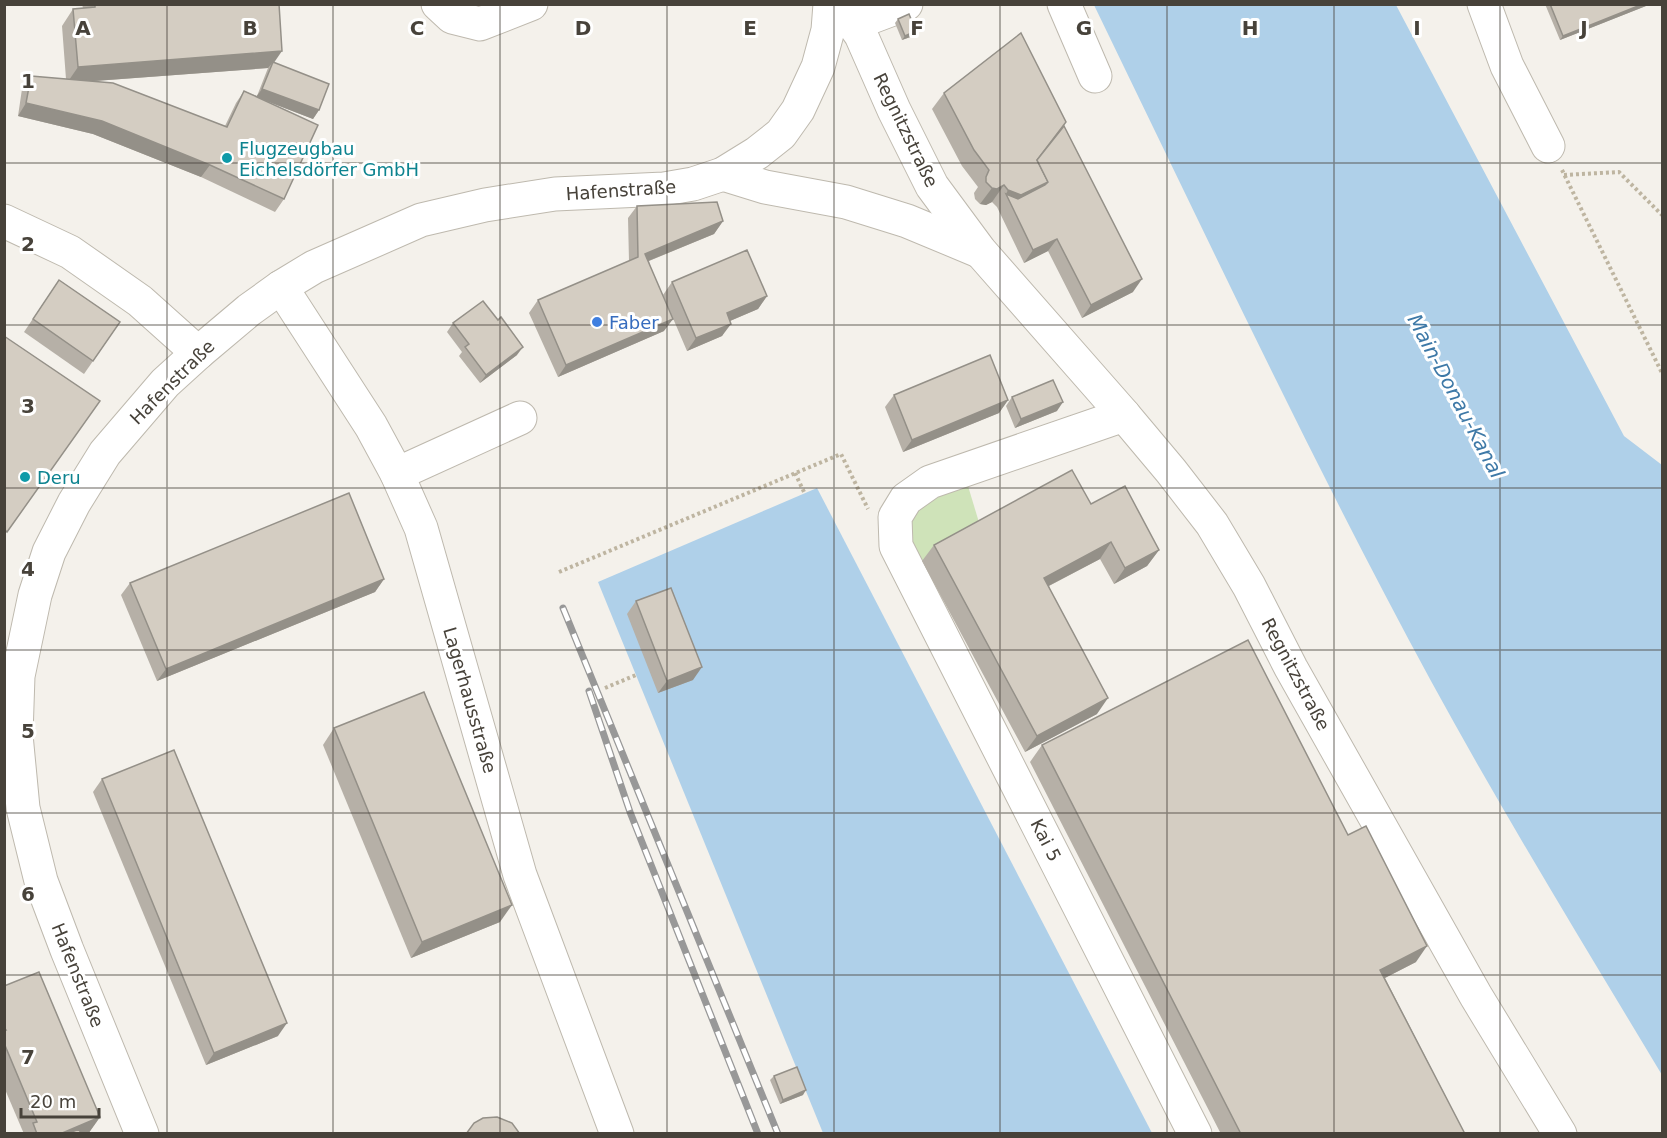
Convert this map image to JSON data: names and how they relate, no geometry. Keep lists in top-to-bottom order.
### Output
{
  "streets": {
    "street": [
      "Regnitzstraße",
      "Hafenstraße",
      "Lagerhausstraße",
      "Kai 5"
    ]
  },
  "crossings": [
    ["Regnitzstraße", "Hafenstraße"],
    ["Hafenstraße", "Lagerhausstraße"]
  ],
  "water": ["Main-Donau-Kanal"],
  "places": ["Flugzeugbau Eichelsdörfer GmbH", "Faber", "Deru"],
  "scale_bar": "20 m",
  "grid": {
    "columns": [
      "A",
      "B",
      "C",
      "D",
      "E",
      "F",
      "G",
      "H",
      "I",
      "J"
    ],
    "rows": [
      "1",
      "2",
      "3",
      "4",
      "5",
      "6",
      "7"
    ]
  }
}
